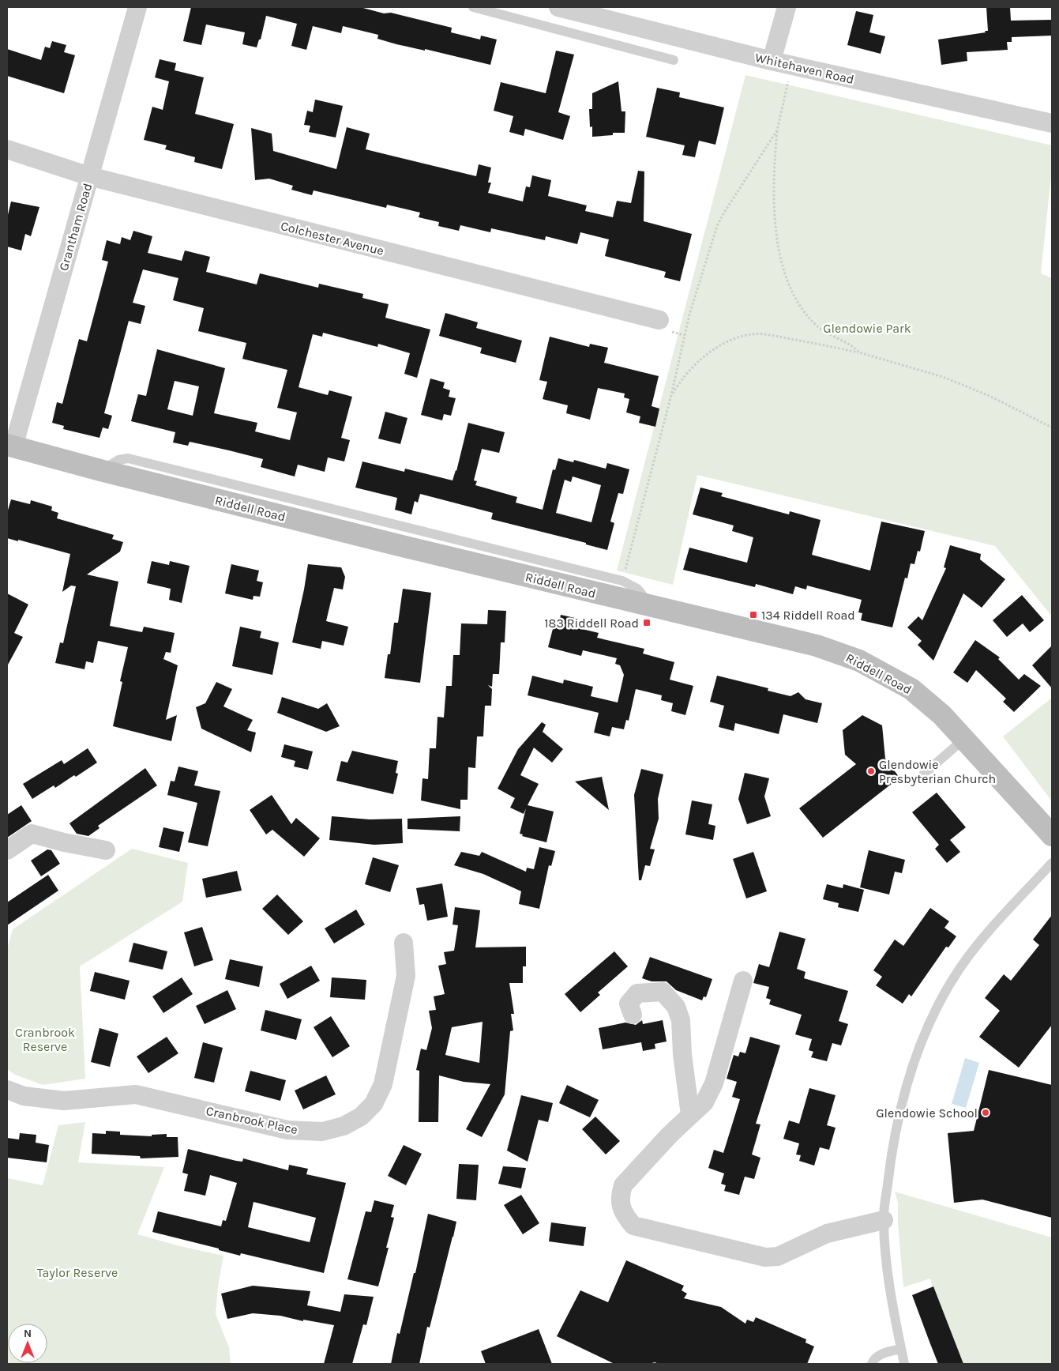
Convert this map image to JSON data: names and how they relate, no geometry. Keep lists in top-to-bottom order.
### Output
{
  "streets": {
    "street": [
      "Whitehaven Road",
      "Grantham Road",
      "Colchester Avenue",
      "Riddell Road",
      "Cranbrook Place"
    ]
  },
  "crossings": [
    ["Grantham Road", "Colchester Avenue"],
    ["Grantham Road", "Riddell Road"]
  ],
  "parks": ["Glendowie Park", "Cranbrook Reserve", "Taylor Reserve"],
  "places": {
    "transit": ["134 Riddell Road", "183 Riddell Road"],
    "other": ["Glendowie Presbyterian Church", "Glendowie School"]
  },
  "north": "top"
}
